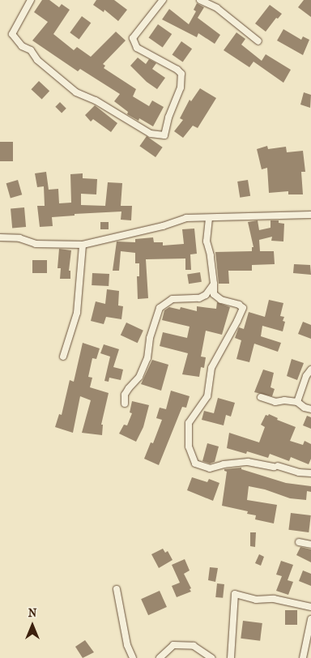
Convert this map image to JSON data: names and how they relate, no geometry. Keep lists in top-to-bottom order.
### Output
{
  "north": "top"
}
